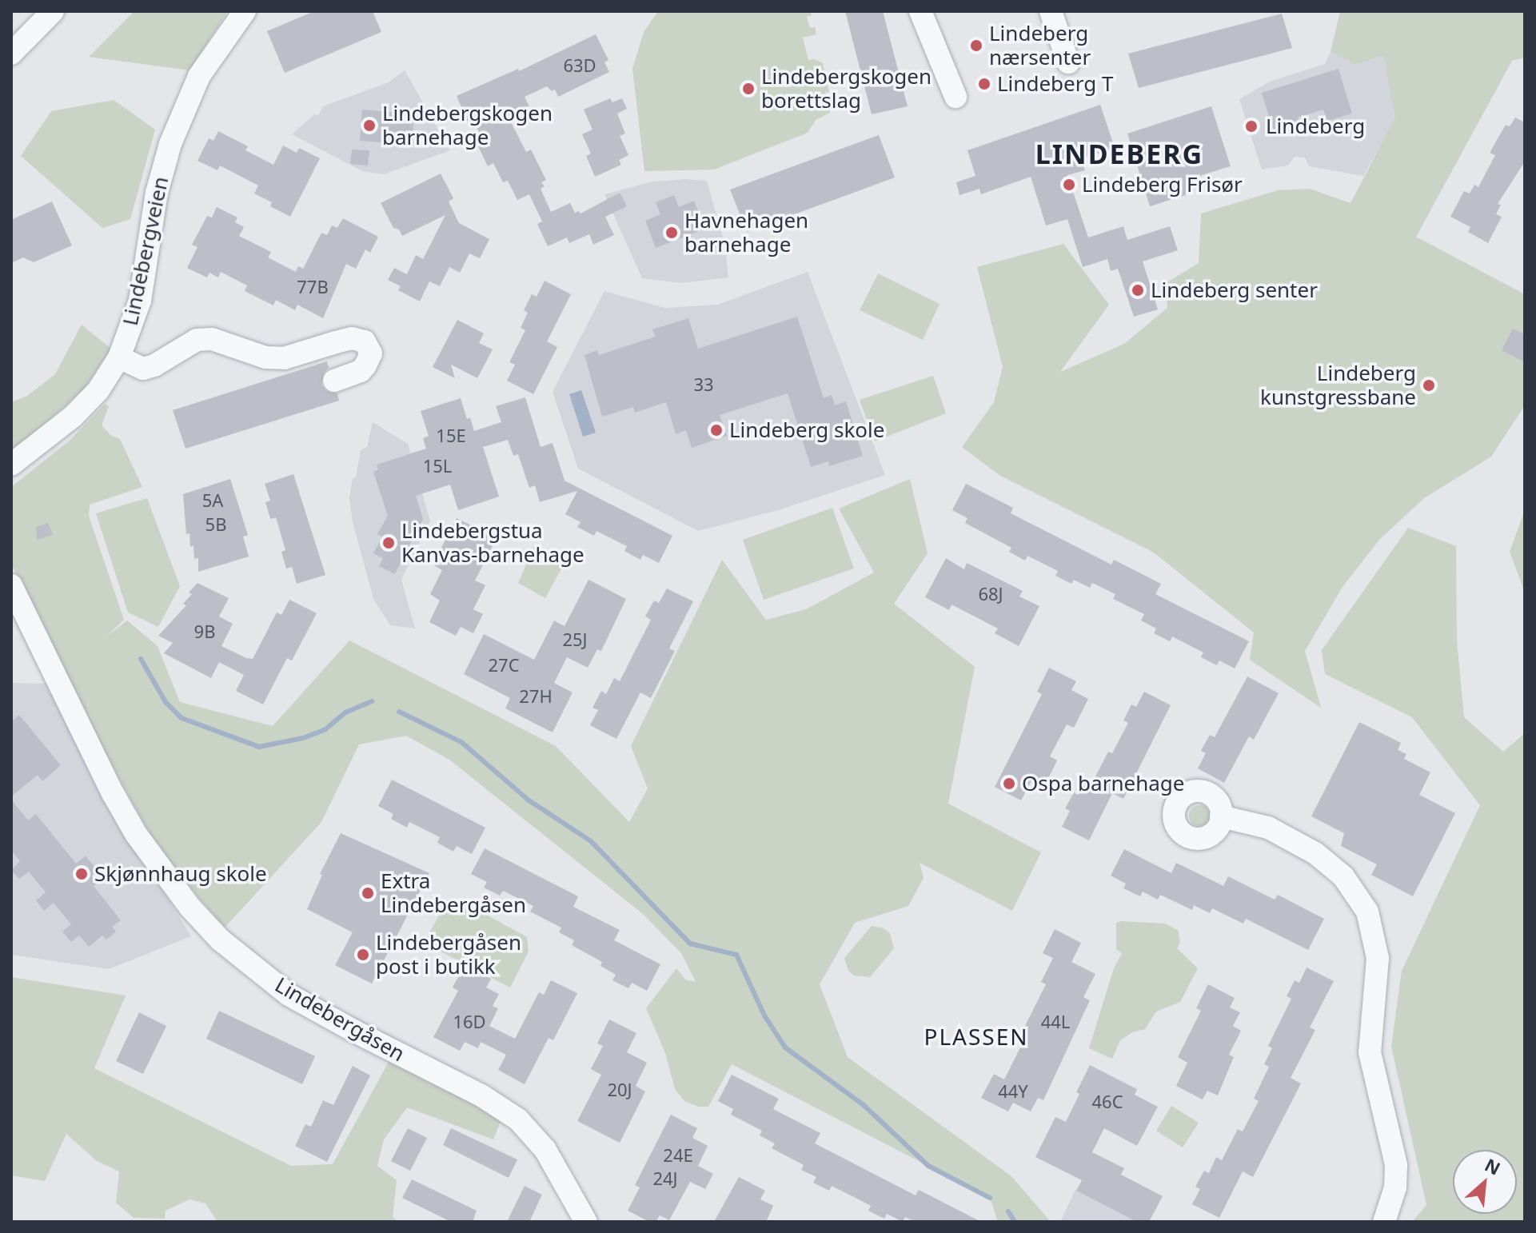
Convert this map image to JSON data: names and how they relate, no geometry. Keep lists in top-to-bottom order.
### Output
{
  "streets": {
    "street": ["Lindebergveien", "Lindebergåsen"]
  },
  "districts": ["LINDEBERG", "PLASSEN"],
  "places": [
    "Lindeberg nærsenter",
    "Lindeberg T",
    "Lindebergskogen borettslag",
    "Lindebergskogen barnehage",
    "Lindeberg",
    "Lindeberg Frisør",
    "Havnehagen barnehage",
    "Lindeberg senter",
    "Lindeberg kunstgressbane",
    "Lindeberg skole",
    "Lindebergstua Kanvas-barnehage",
    "Ospa barnehage",
    "Skjønnhaug skole",
    "Extra Lindebergåsen",
    "Lindebergåsen post i butikk"
  ],
  "house_numbers": [
    "63D",
    "77B",
    "33",
    "15E",
    "15L",
    "5A",
    "5B",
    "68J",
    "9B",
    "25J",
    "27C",
    "27H",
    "16D",
    "44L",
    "20J",
    "44Y",
    "46C",
    "24E",
    "24J"
  ],
  "north": "top right"
}
